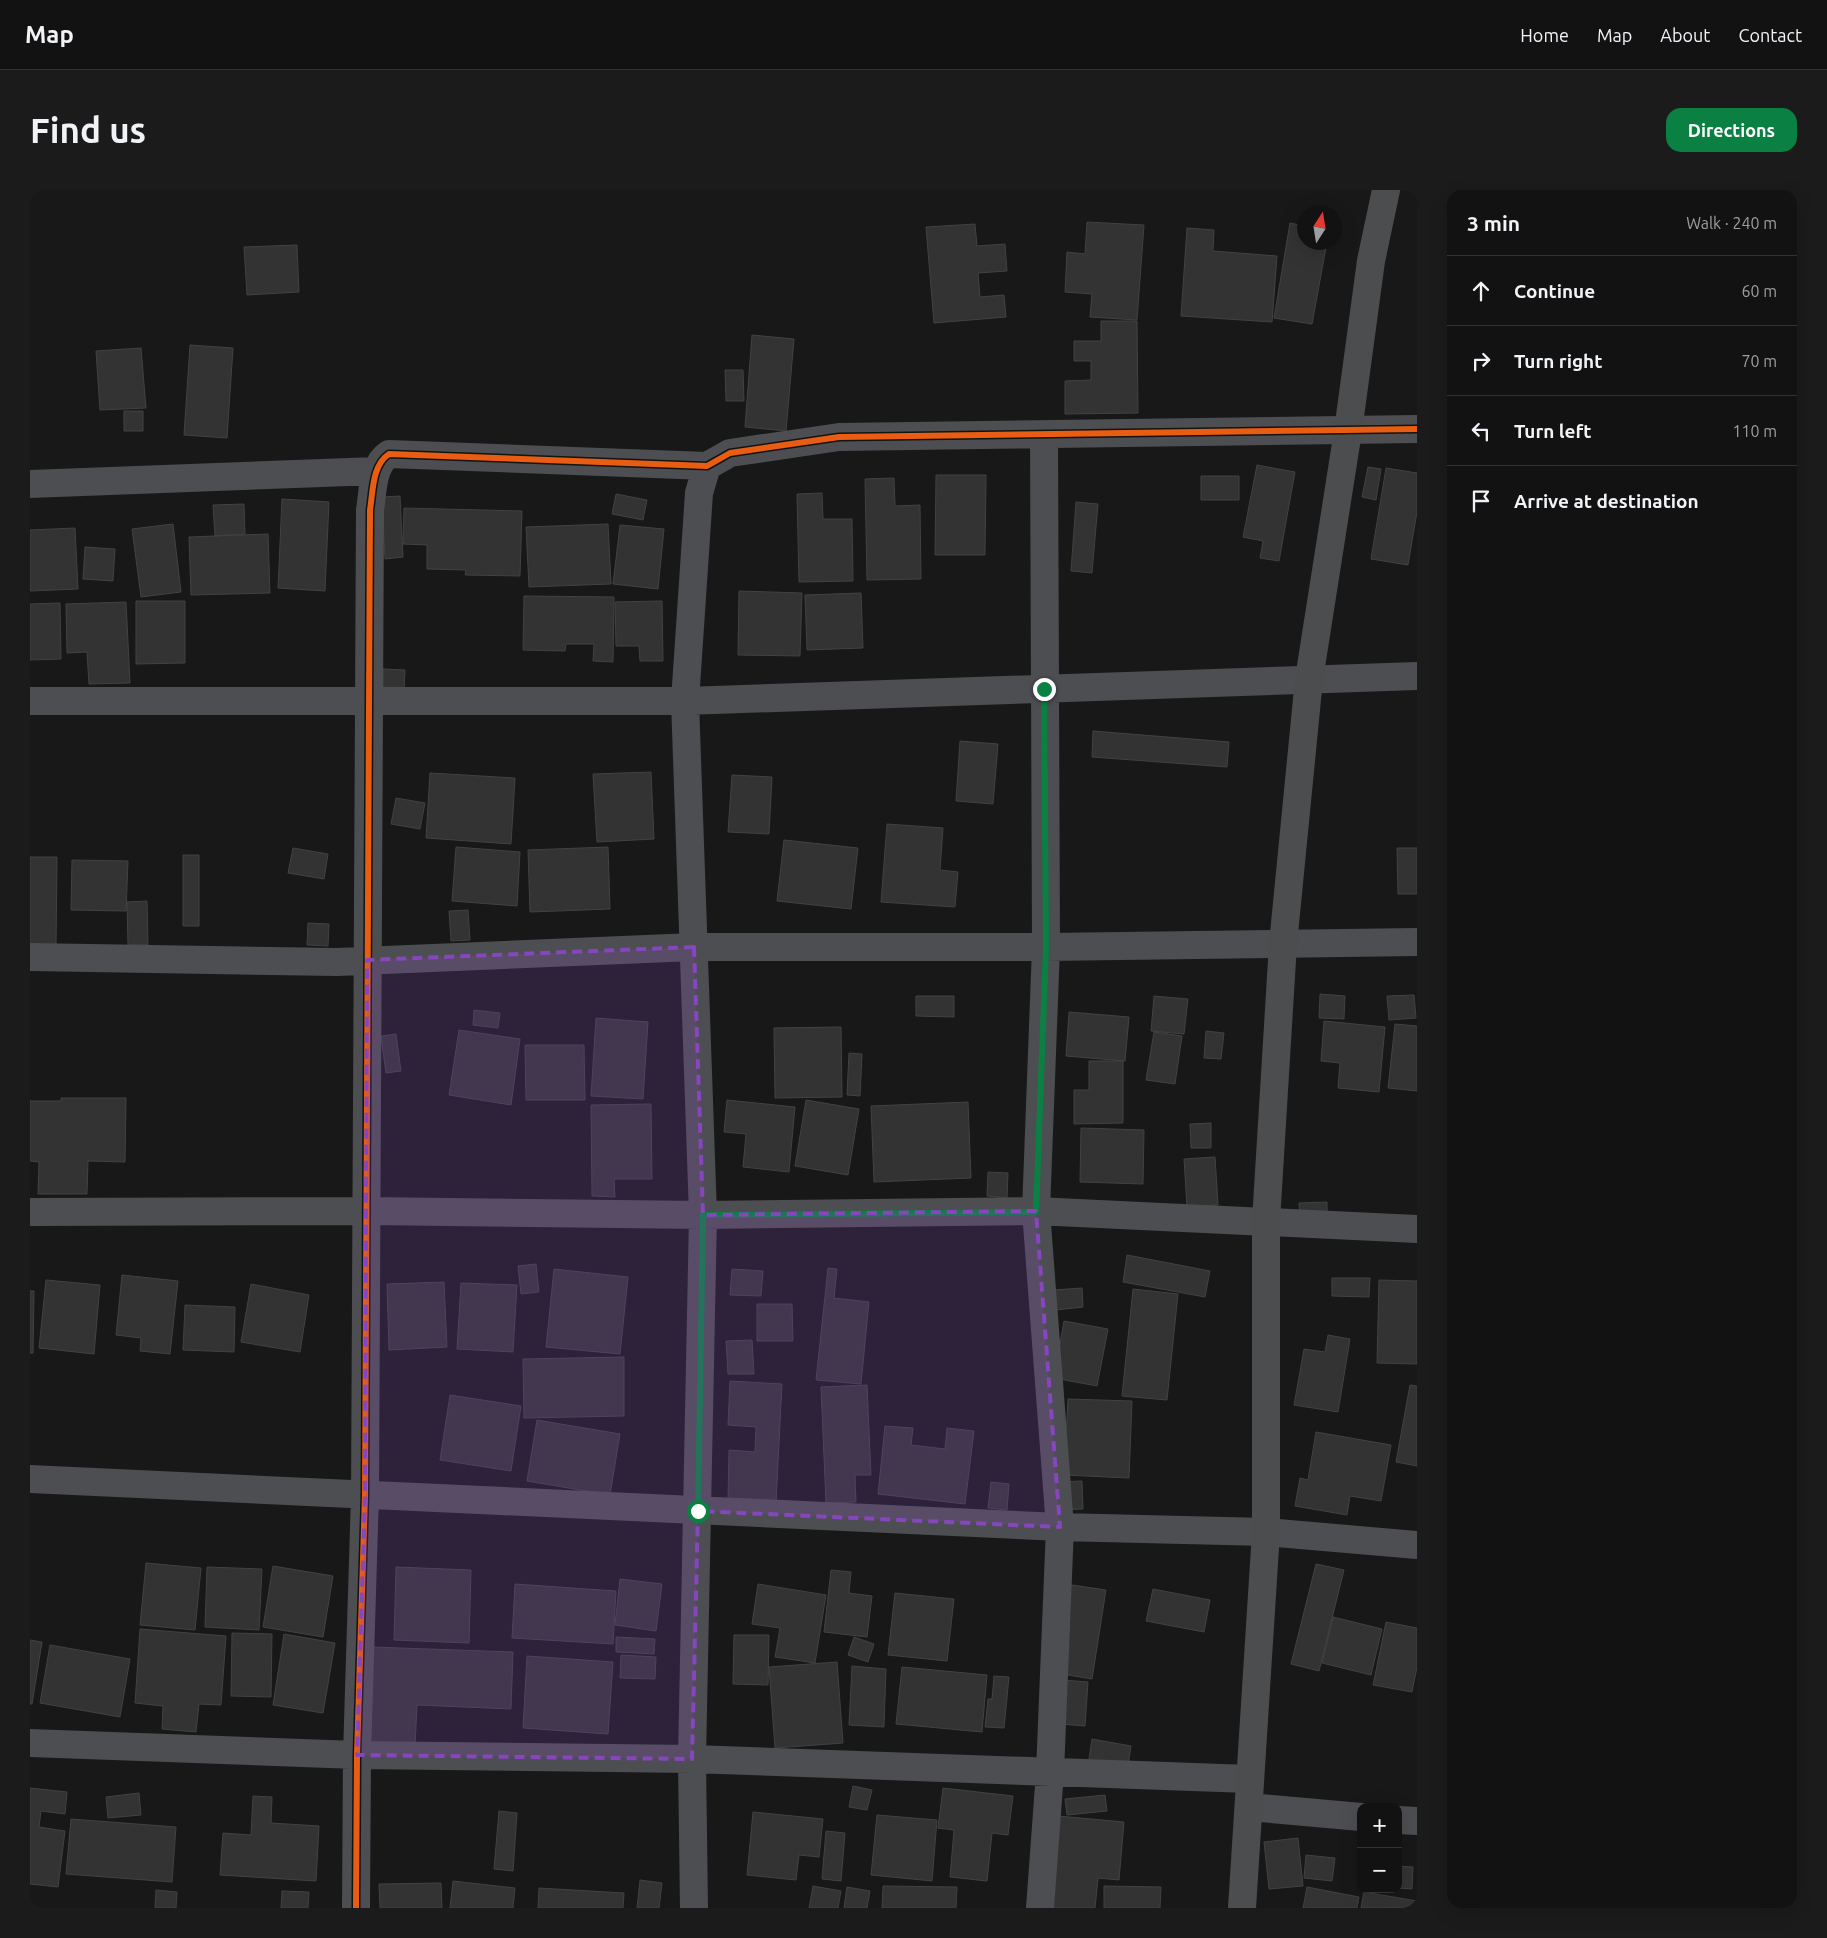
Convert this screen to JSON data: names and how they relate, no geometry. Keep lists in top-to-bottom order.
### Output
{
  "north": "top",
  "page": {
    "header": "Map",
    "nav": [
      "Home",
      "Map",
      "About",
      "Contact"
    ],
    "buttons": "Directions",
    "title": "Find us",
    "heading": ["3 min", "Walk · 240 m"],
    "list": [
      ["Continue", "60 m"],
      ["Turn right", "70 m"],
      ["Turn left", "110 m"],
      "Arrive at destination"
    ],
    "map_buttons": ["+", "−"]
  }
}
